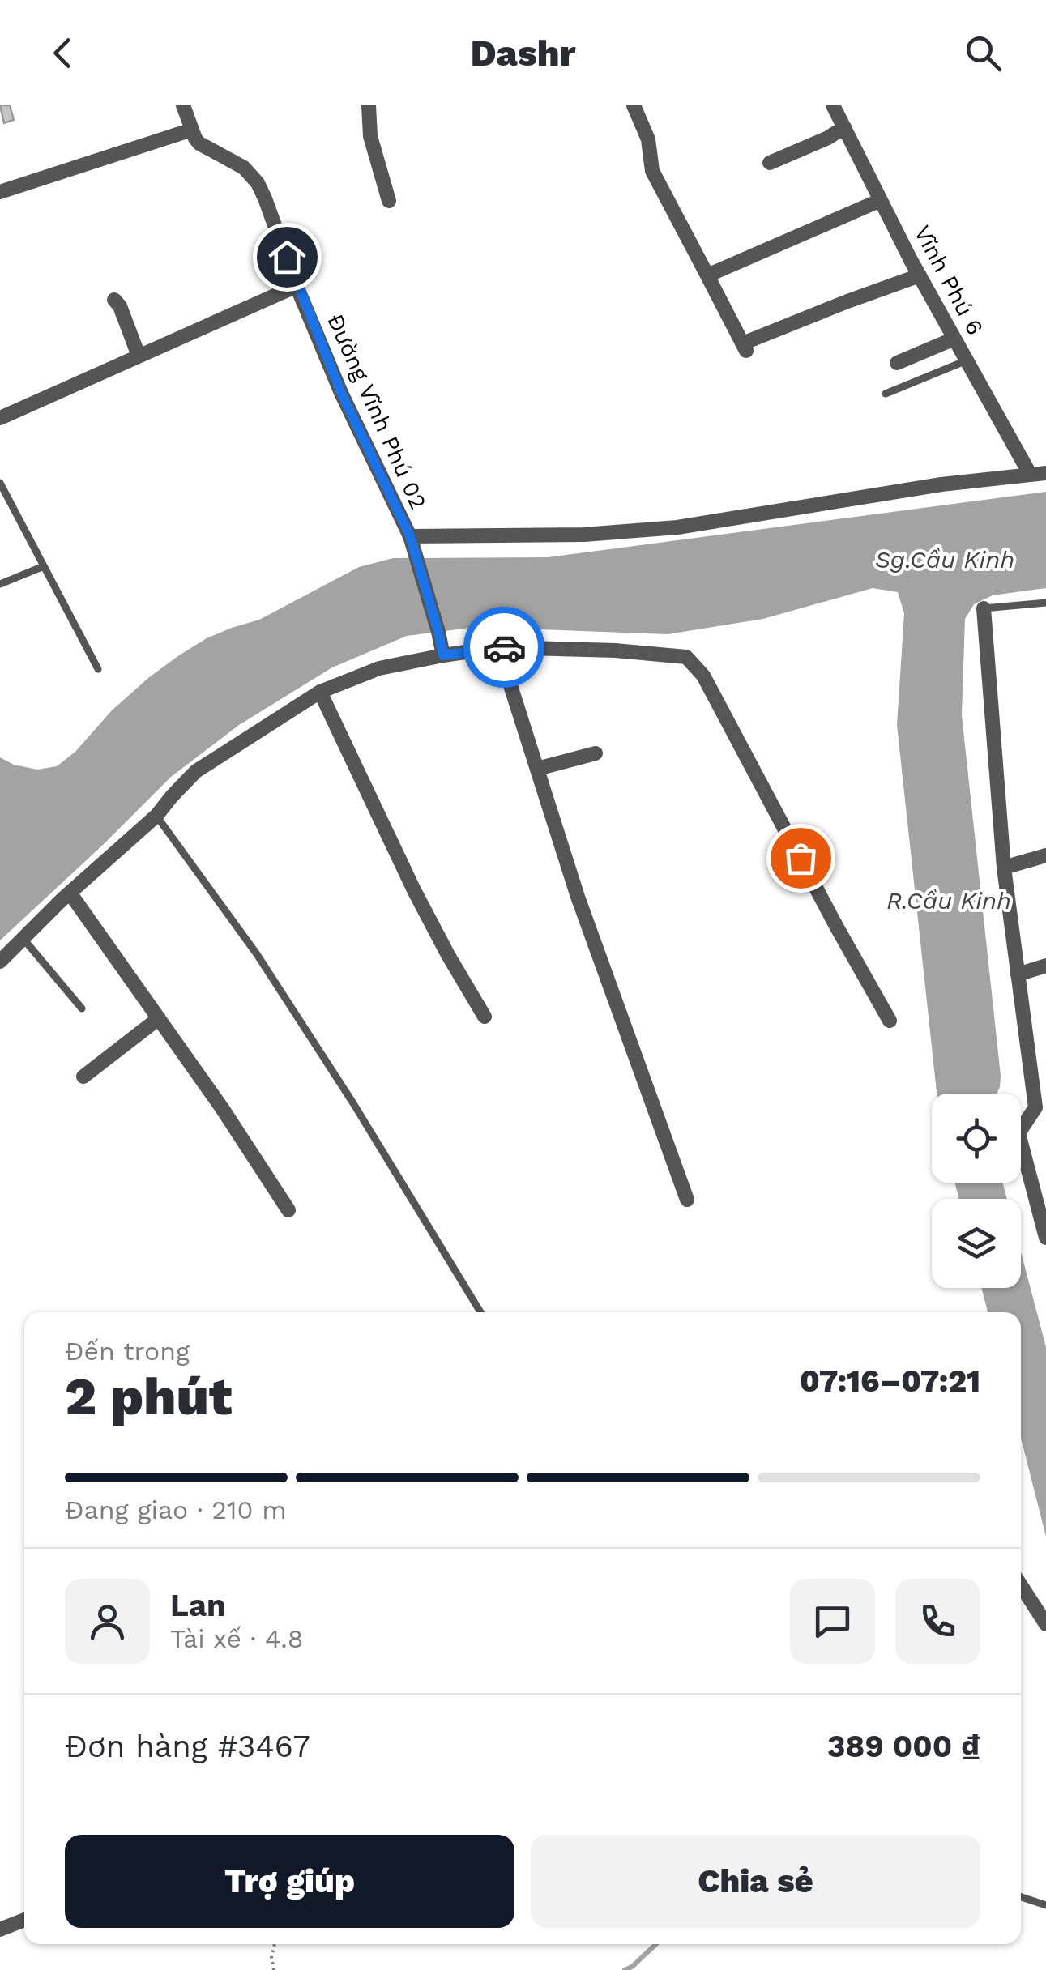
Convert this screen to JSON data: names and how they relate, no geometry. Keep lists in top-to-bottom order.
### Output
{
  "streets": {
    "street": ["Vĩnh Phú 6", "Đường Vĩnh Phú 02"]
  },
  "water": ["Sg.Cầu Kinh", "R.Cầu Kinh"],
  "page": {
    "header": "Dashr",
    "heading": ["2 phút", "Đến trong", "07:16–07:21"],
    "panel": [
      "Lan",
      "Tài xế · 4.8",
      "Đơn hàng #3467",
      "389 000 ₫"
    ],
    "bar": "Đang giao · 210 m",
    "buttons": ["Trợ giúp", "Chia sẻ"]
  }
}
